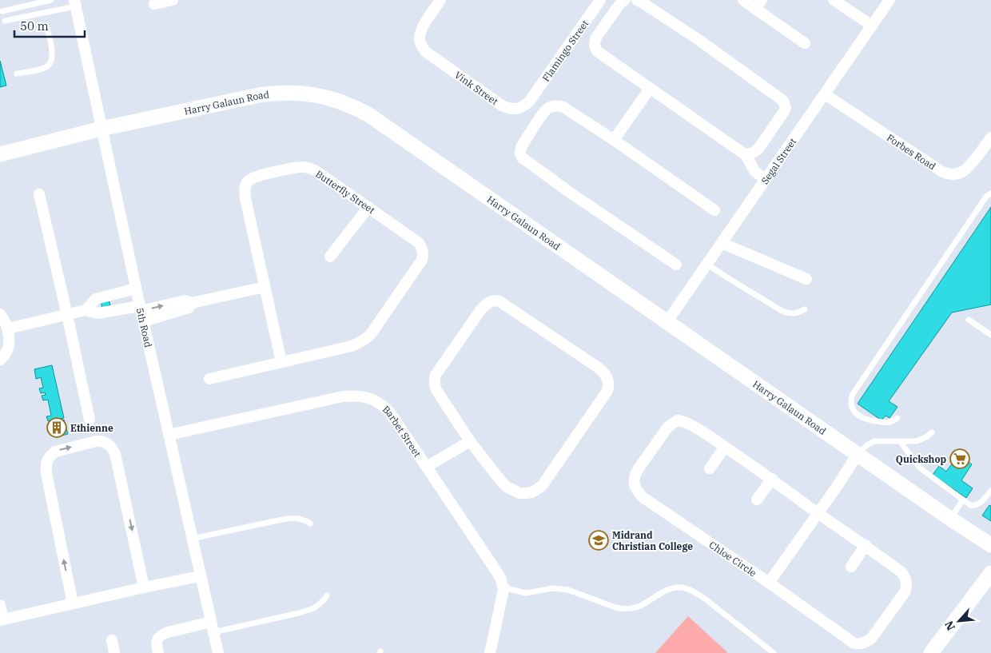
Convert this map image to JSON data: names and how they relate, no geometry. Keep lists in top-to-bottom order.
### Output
{
  "streets": {
    "main road": ["Harry Galaun Road"],
    "street": [
      "Flamingo Street",
      "Vink Street",
      "Forbes Road",
      "Segal Street",
      "Butterfly Street",
      "5th Road",
      "Barbet Street",
      "Chloe Circle"
    ]
  },
  "crossings": [
    ["Flamingo Street", "Vink Street"],
    ["Harry Galaun Road", "Segal Street"],
    ["Harry Galaun Road", "5th Road"],
    ["Forbes Road", "Segal Street"],
    ["5th Road", "Barbet Street"]
  ],
  "places": {
    "building": ["Ethienne"],
    "supermarket": ["Quickshop"],
    "school or university": ["Midrand Christian College"]
  },
  "scale_bar": "50 m",
  "north": "bottom left"
}
